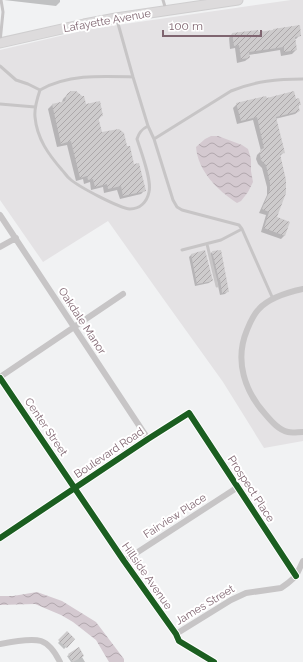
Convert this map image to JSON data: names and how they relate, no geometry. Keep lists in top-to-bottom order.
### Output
{
  "streets": {
    "main road": ["Lafayette Avenue"],
    "street": [
      "Oakdale Manor",
      "Center Street",
      "Boulevard Road",
      "Prospect Place",
      "Fairview Place",
      "Hillside Avenue",
      "James Street"
    ]
  },
  "crossings": [
    ["Oakdale Manor", "Boulevard Road"],
    ["Center Street", "Boulevard Road"],
    ["Center Street", "Hillside Avenue"],
    ["Boulevard Road", "Prospect Place"],
    ["Boulevard Road", "Hillside Avenue"],
    ["Prospect Place", "Fairview Place"],
    ["Prospect Place", "James Street"],
    ["Fairview Place", "Hillside Avenue"],
    ["Hillside Avenue", "James Street"]
  ],
  "scale_bar": "100 m"
}
